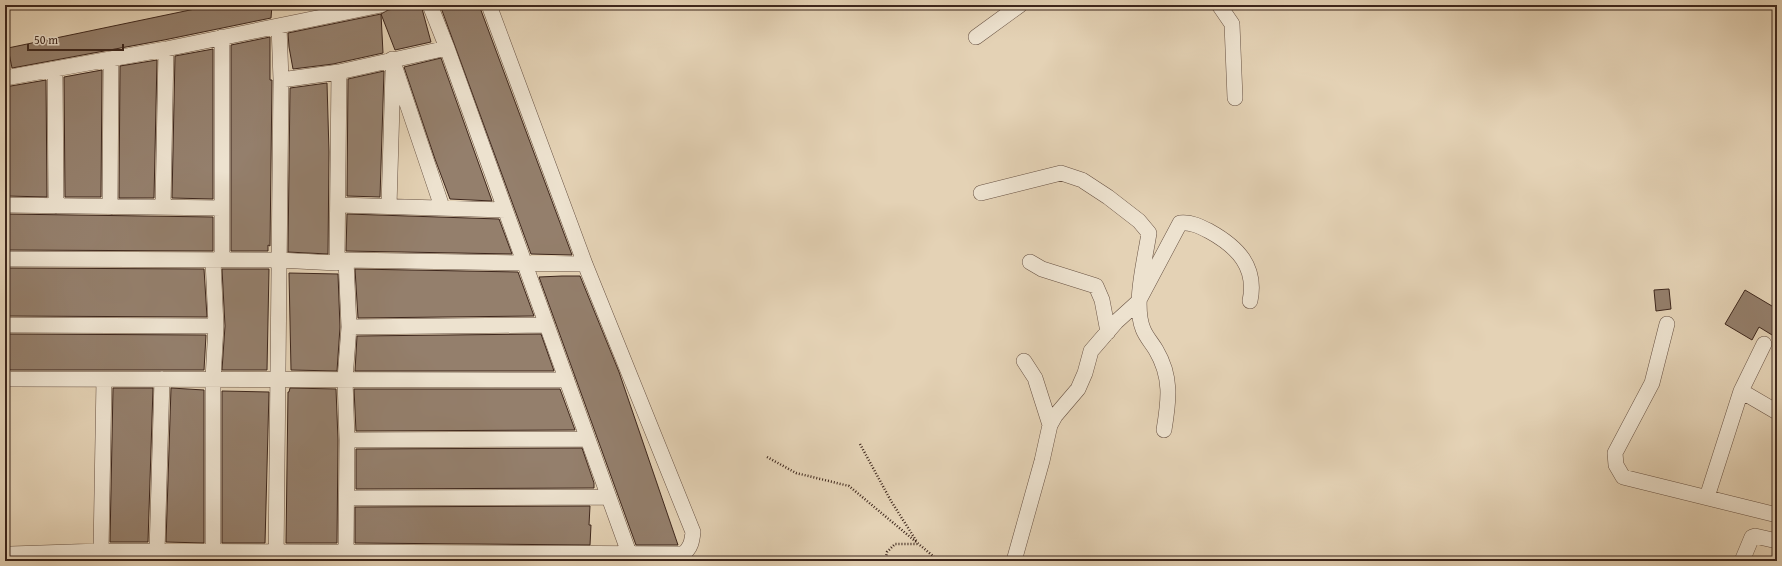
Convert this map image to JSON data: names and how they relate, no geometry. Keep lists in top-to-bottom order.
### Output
{
  "scale_bar": "50 m"
}
